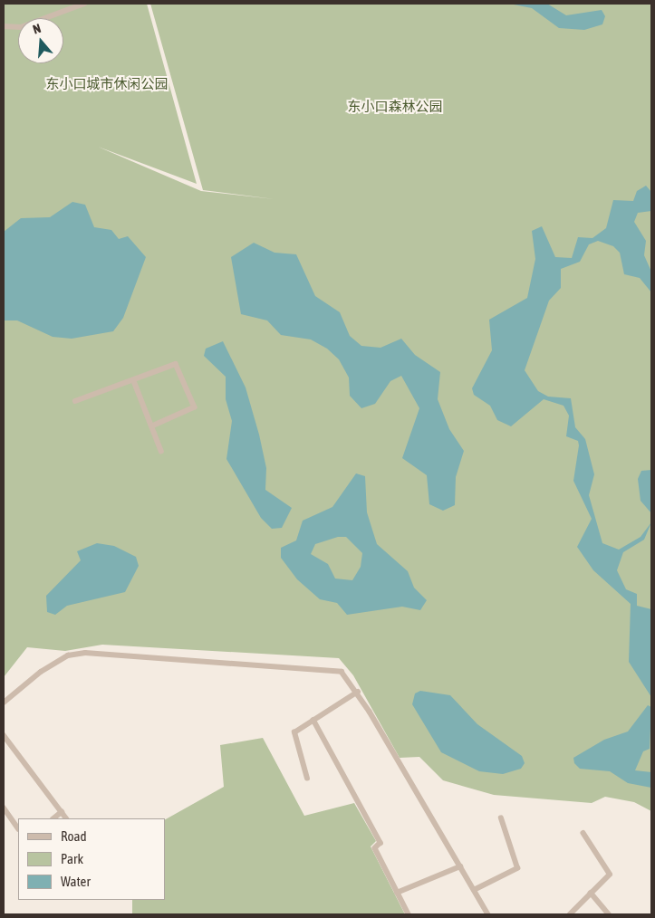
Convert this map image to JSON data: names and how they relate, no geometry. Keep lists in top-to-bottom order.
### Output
{
  "parks": ["东小口城市休闲公园", "东小口森林公园"],
  "legend": ["Road", "Park", "Water"],
  "north": "top"
}
